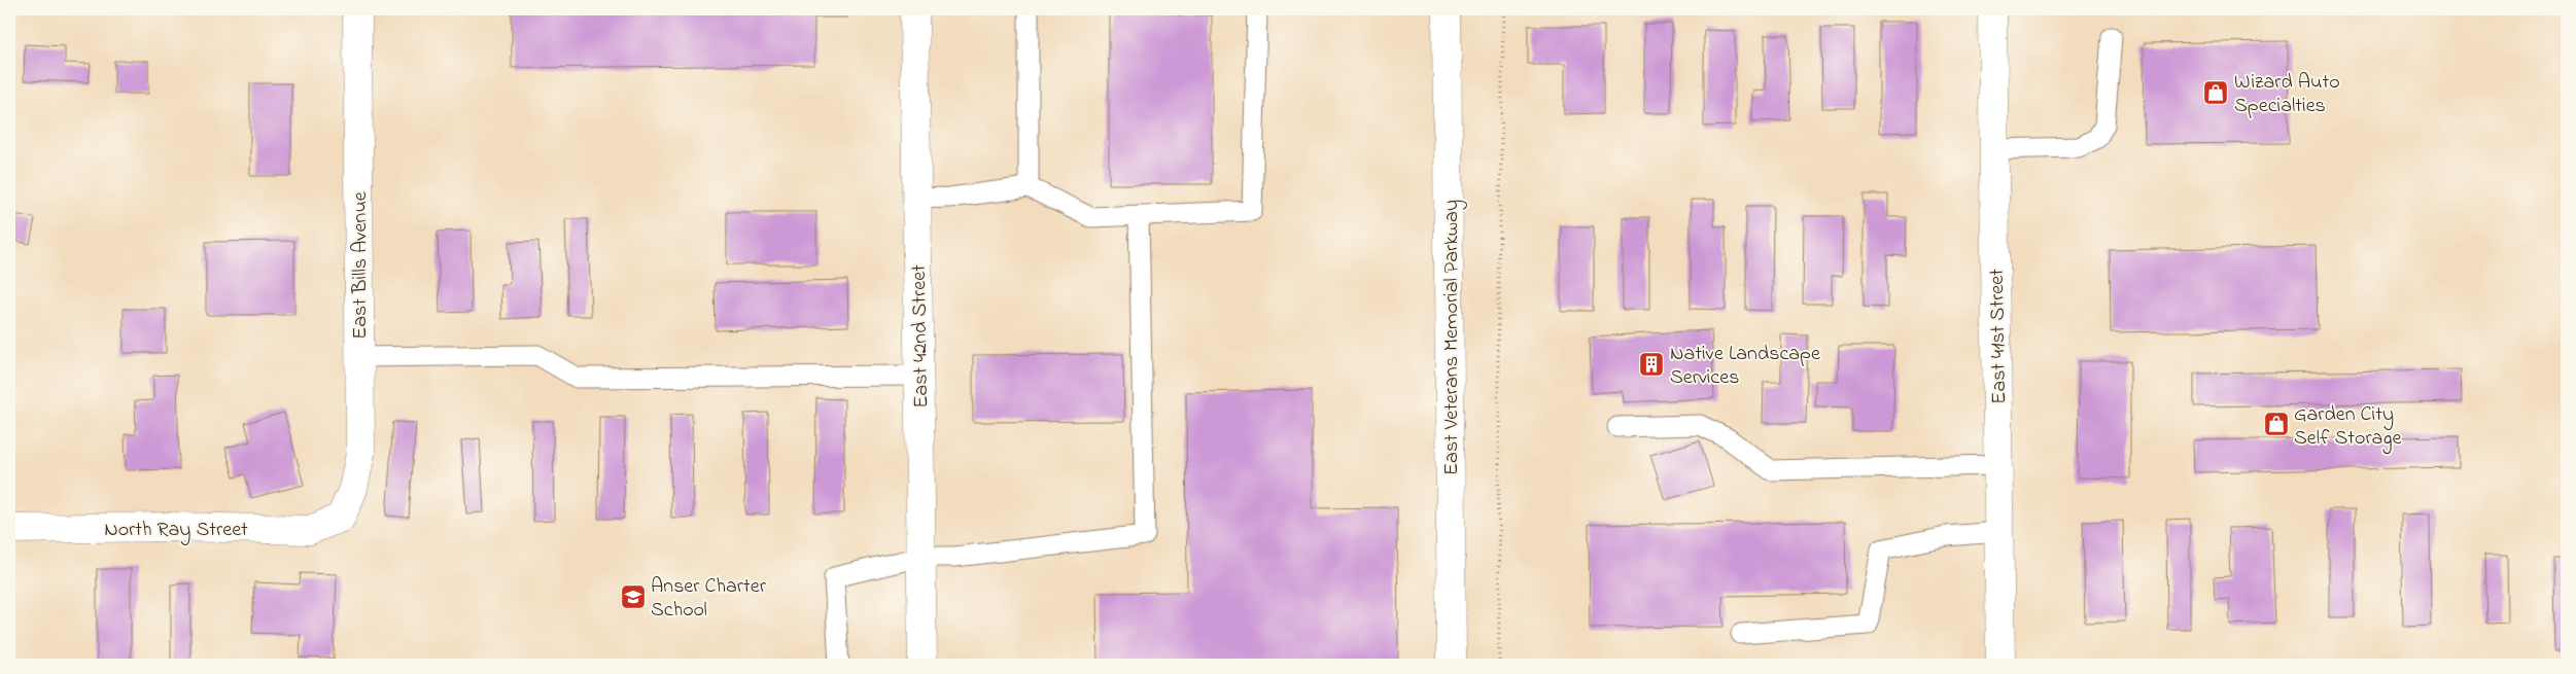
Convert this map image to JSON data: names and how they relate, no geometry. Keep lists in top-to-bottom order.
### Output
{
  "streets": {
    "street": [
      "East Bills Avenue",
      "East 42nd Street",
      "East 41st Street",
      "East Veterans Memorial Parkway",
      "North Ray Street"
    ]
  },
  "crossings": [
    ["East Bills Avenue", "North Ray Street"]
  ],
  "places": {
    "shop": ["Wizard Auto Specialties", "Garden City Self Storage"],
    "building": ["Native Landscape Services"],
    "school or university": ["Anser Charter School"]
  }
}
